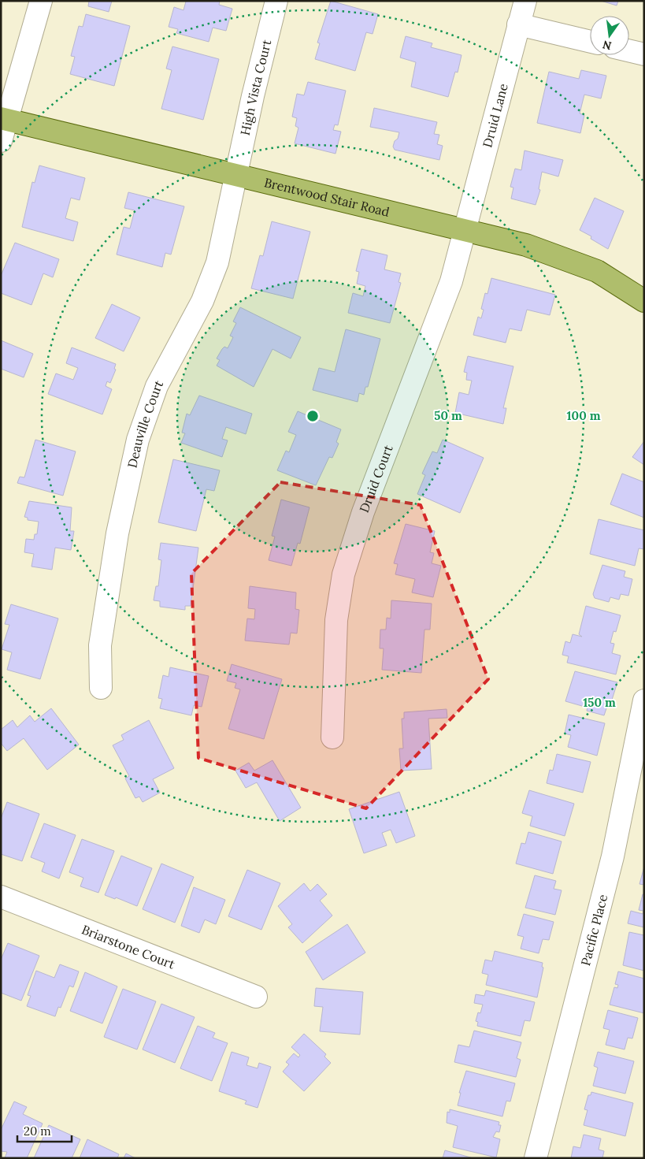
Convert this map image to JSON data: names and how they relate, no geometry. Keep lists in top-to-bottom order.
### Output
{
  "streets": {
    "main road": ["Brentwood Stair Road"],
    "street": [
      "High Vista Court",
      "Druid Lane",
      "Deauville Court",
      "Druid Court",
      "Pacific Place",
      "Briarstone Court"
    ]
  },
  "crossings": [
    ["High Vista Court", "Brentwood Stair Road"],
    ["High Vista Court", "Deauville Court"],
    ["Druid Lane", "Brentwood Stair Road"],
    ["Druid Lane", "Druid Court"],
    ["Brentwood Stair Road", "Deauville Court"],
    ["Brentwood Stair Road", "Druid Court"]
  ],
  "scale_bar": "20 m",
  "north": "bottom",
  "rings": ["50 m", "100 m", "150 m"]
}
